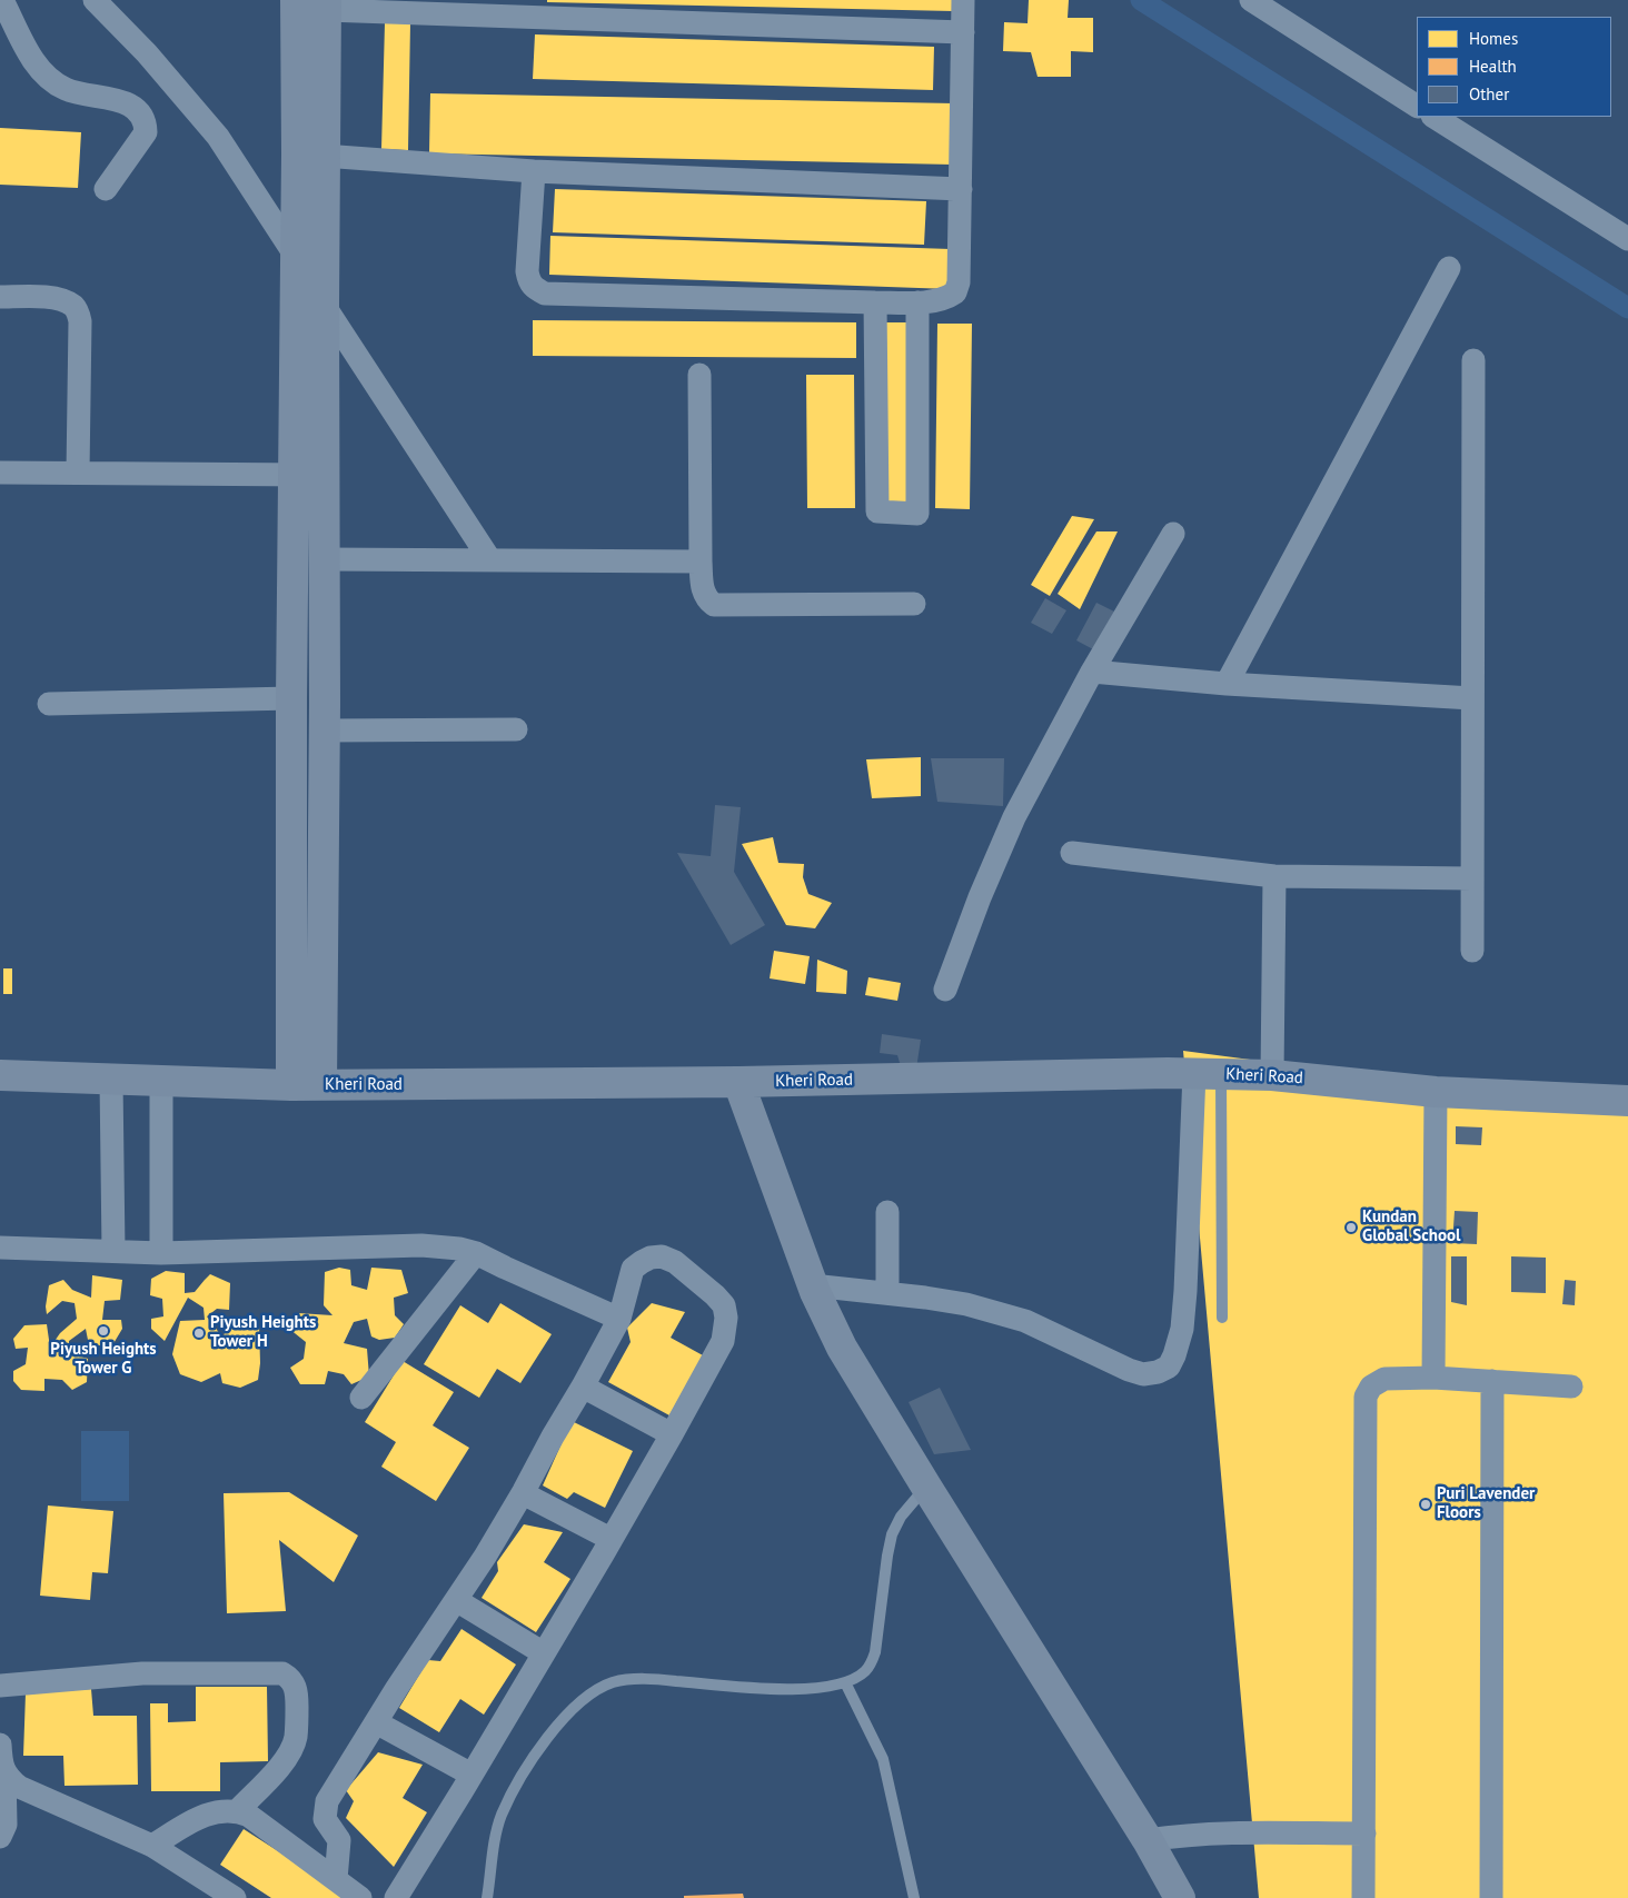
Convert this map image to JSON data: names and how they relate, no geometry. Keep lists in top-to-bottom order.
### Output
{
  "streets": {
    "street": ["Kheri Road"]
  },
  "places": [
    "Kundan Global School",
    "Piyush Heights Tower G",
    "Piyush Heights Tower H",
    "Puri Lavender Floors"
  ],
  "legend": ["Homes", "Health", "Other"]
}
